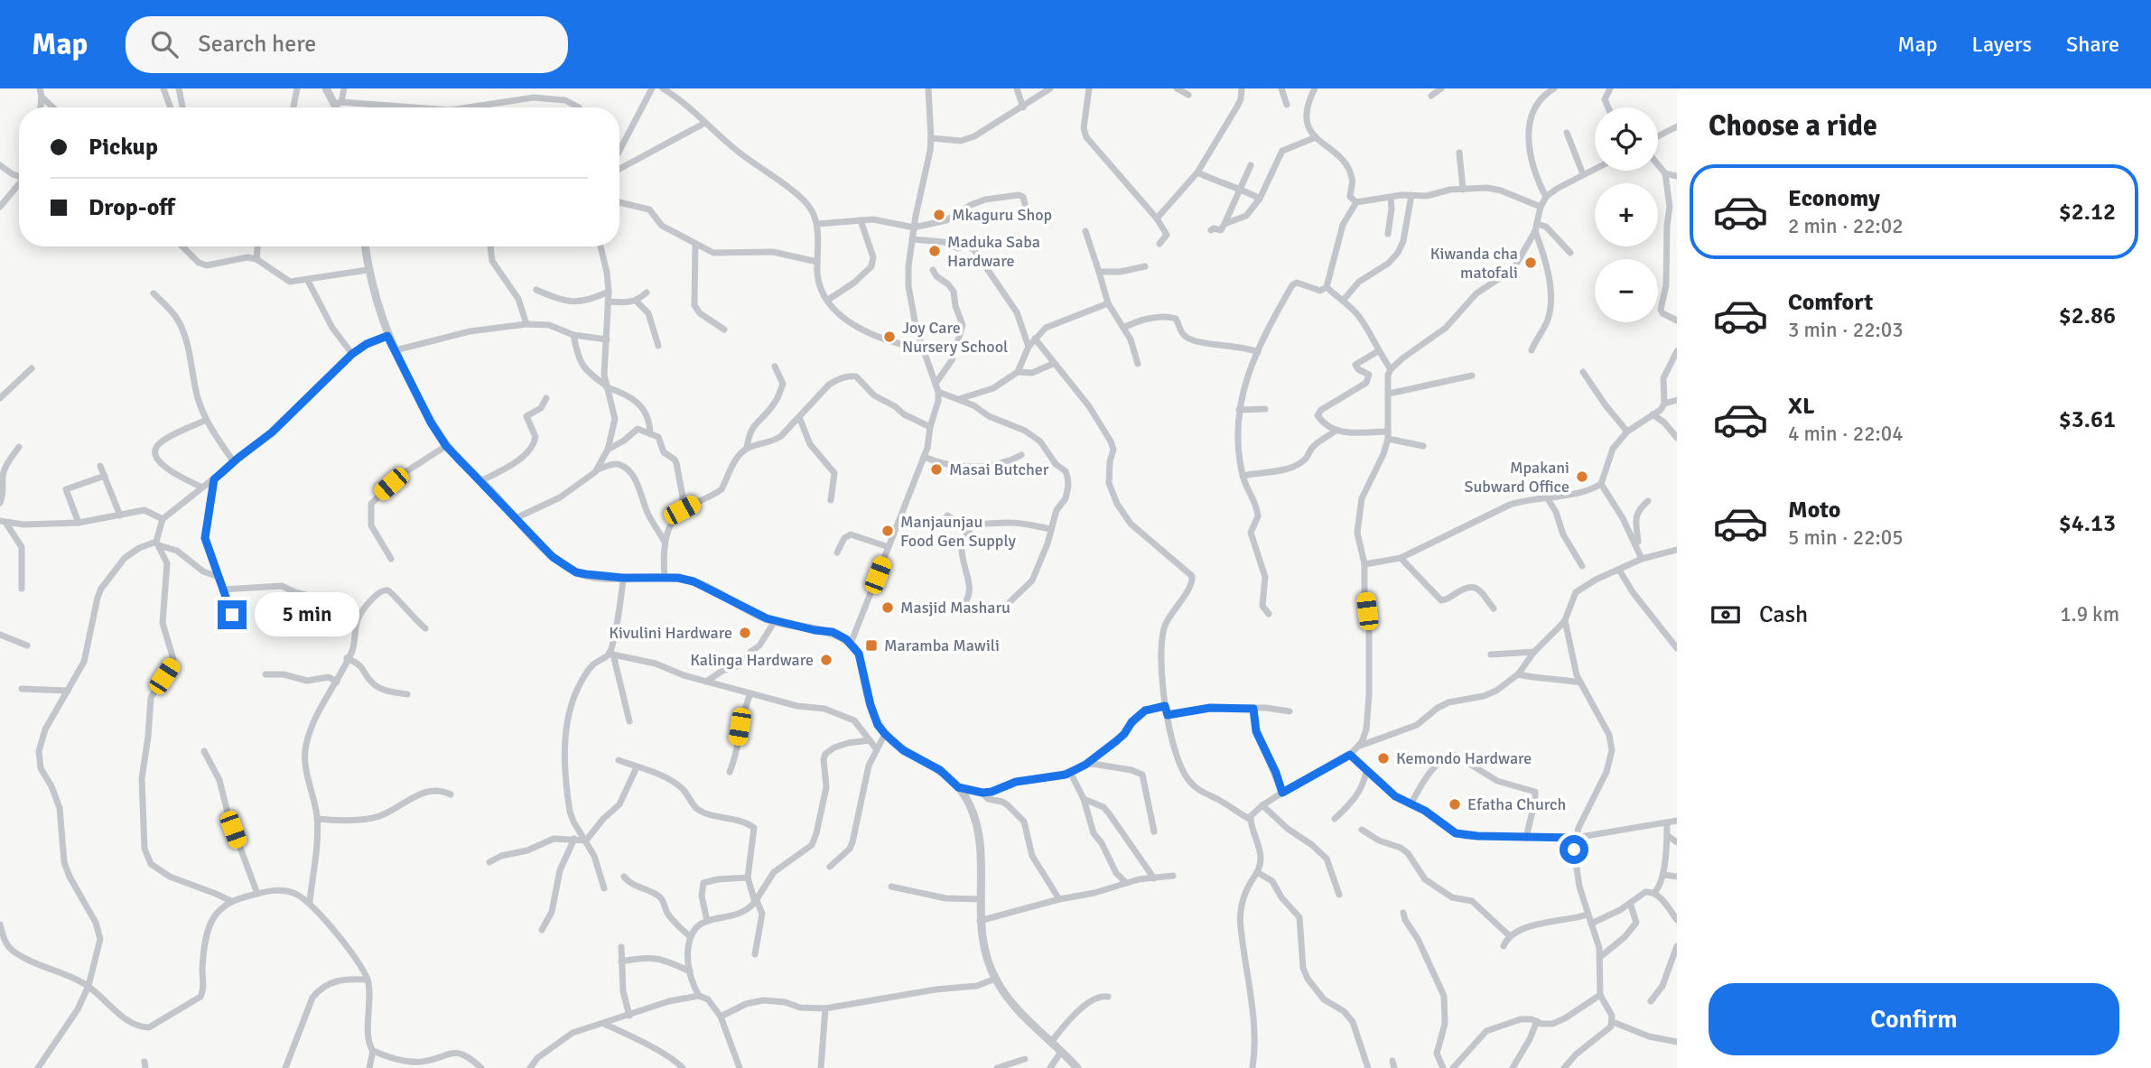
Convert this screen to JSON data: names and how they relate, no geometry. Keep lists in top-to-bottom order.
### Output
{
  "places": {
    "other": [
      "Mkaguru Shop",
      "Maduka Saba Hardware",
      "Kiwanda cha matofali",
      "Joy Care Nursery School",
      "Masai Butcher",
      "Mpakani Subward Office",
      "Manjaunjau Food Gen Supply",
      "Masjid Masharu",
      "Kivulini Hardware",
      "Kalinga Hardware",
      "Kemondo Hardware",
      "Efatha Church"
    ],
    "transit": ["Maramba Mawili"]
  },
  "page": {
    "header": "Map",
    "search": "Search here",
    "nav": ["Map", "Layers", "Share"],
    "heading": "Choose a ride",
    "map_buttons": ["+", "−"],
    "banner": ["Pickup", "Drop-off"],
    "list": [
      {
        "name": "Economy",
        "note": "2 min · 22:02",
        "value": "$2.12"
      },
      {
        "name": "Comfort",
        "note": "3 min · 22:03",
        "value": "$2.86"
      },
      {
        "name": "XL",
        "note": "4 min · 22:04",
        "value": "$3.61"
      },
      {
        "name": "Moto",
        "note": "5 min · 22:05",
        "value": "$4.13"
      }
    ],
    "pay": ["Cash", "1.9 km"],
    "bubble": "5 min",
    "buttons": "Confirm"
  }
}
